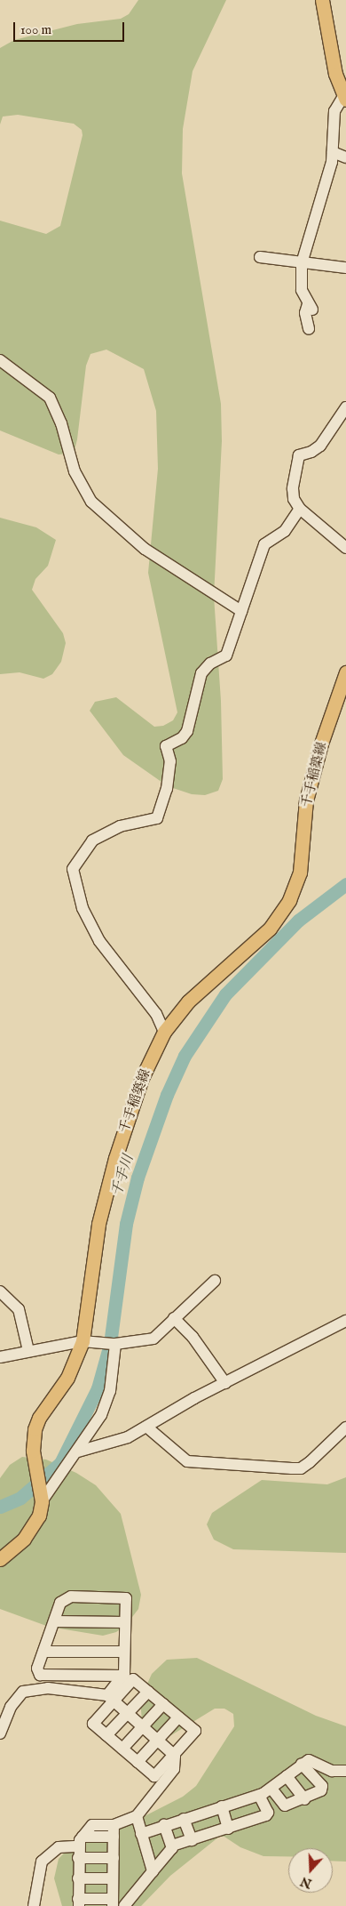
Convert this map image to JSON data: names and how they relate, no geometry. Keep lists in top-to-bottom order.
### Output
{
  "streets": {
    "main road": ["千手稲築線"]
  },
  "water": ["千手川"],
  "scale_bar": "100 m",
  "north": "bottom"
}
